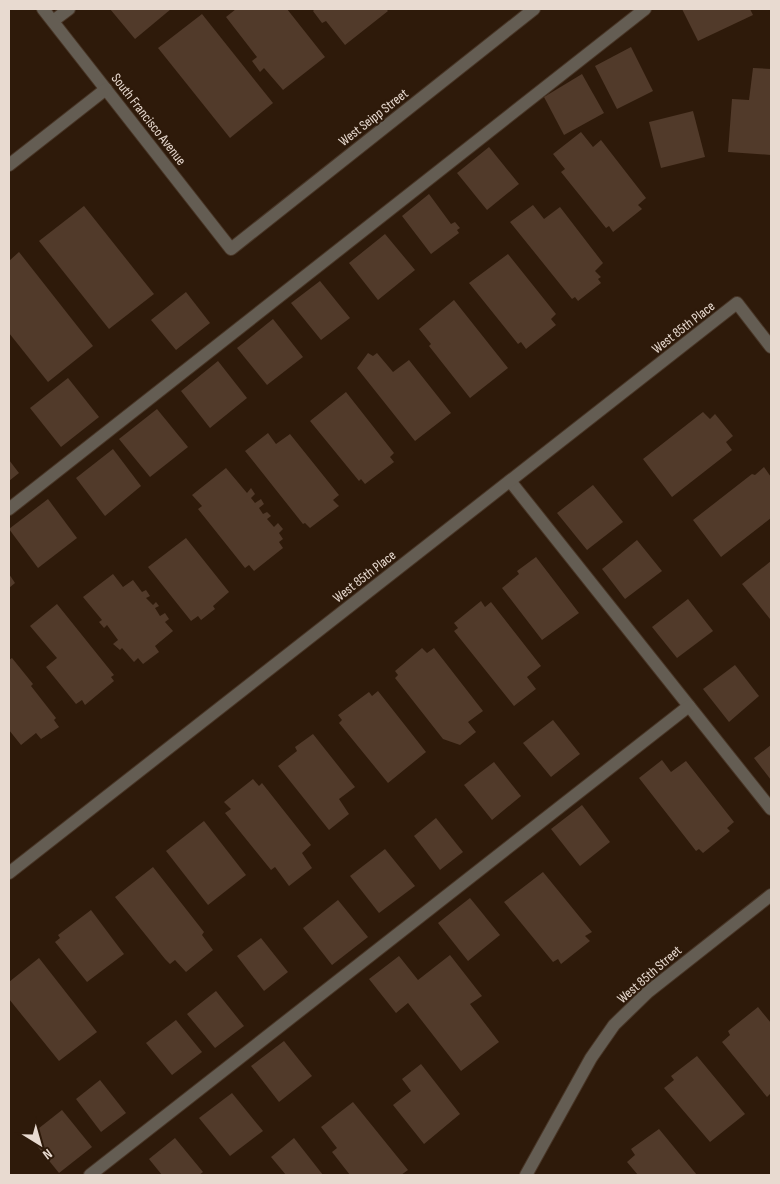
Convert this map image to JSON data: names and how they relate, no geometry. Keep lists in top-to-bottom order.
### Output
{
  "streets": {
    "street": [
      "West Seipp Street",
      "South Francisco Avenue",
      "West 85th Place",
      "West 85th Street"
    ]
  },
  "crossings": [
    ["West Seipp Street", "South Francisco Avenue"]
  ],
  "north": "bottom right"
}
